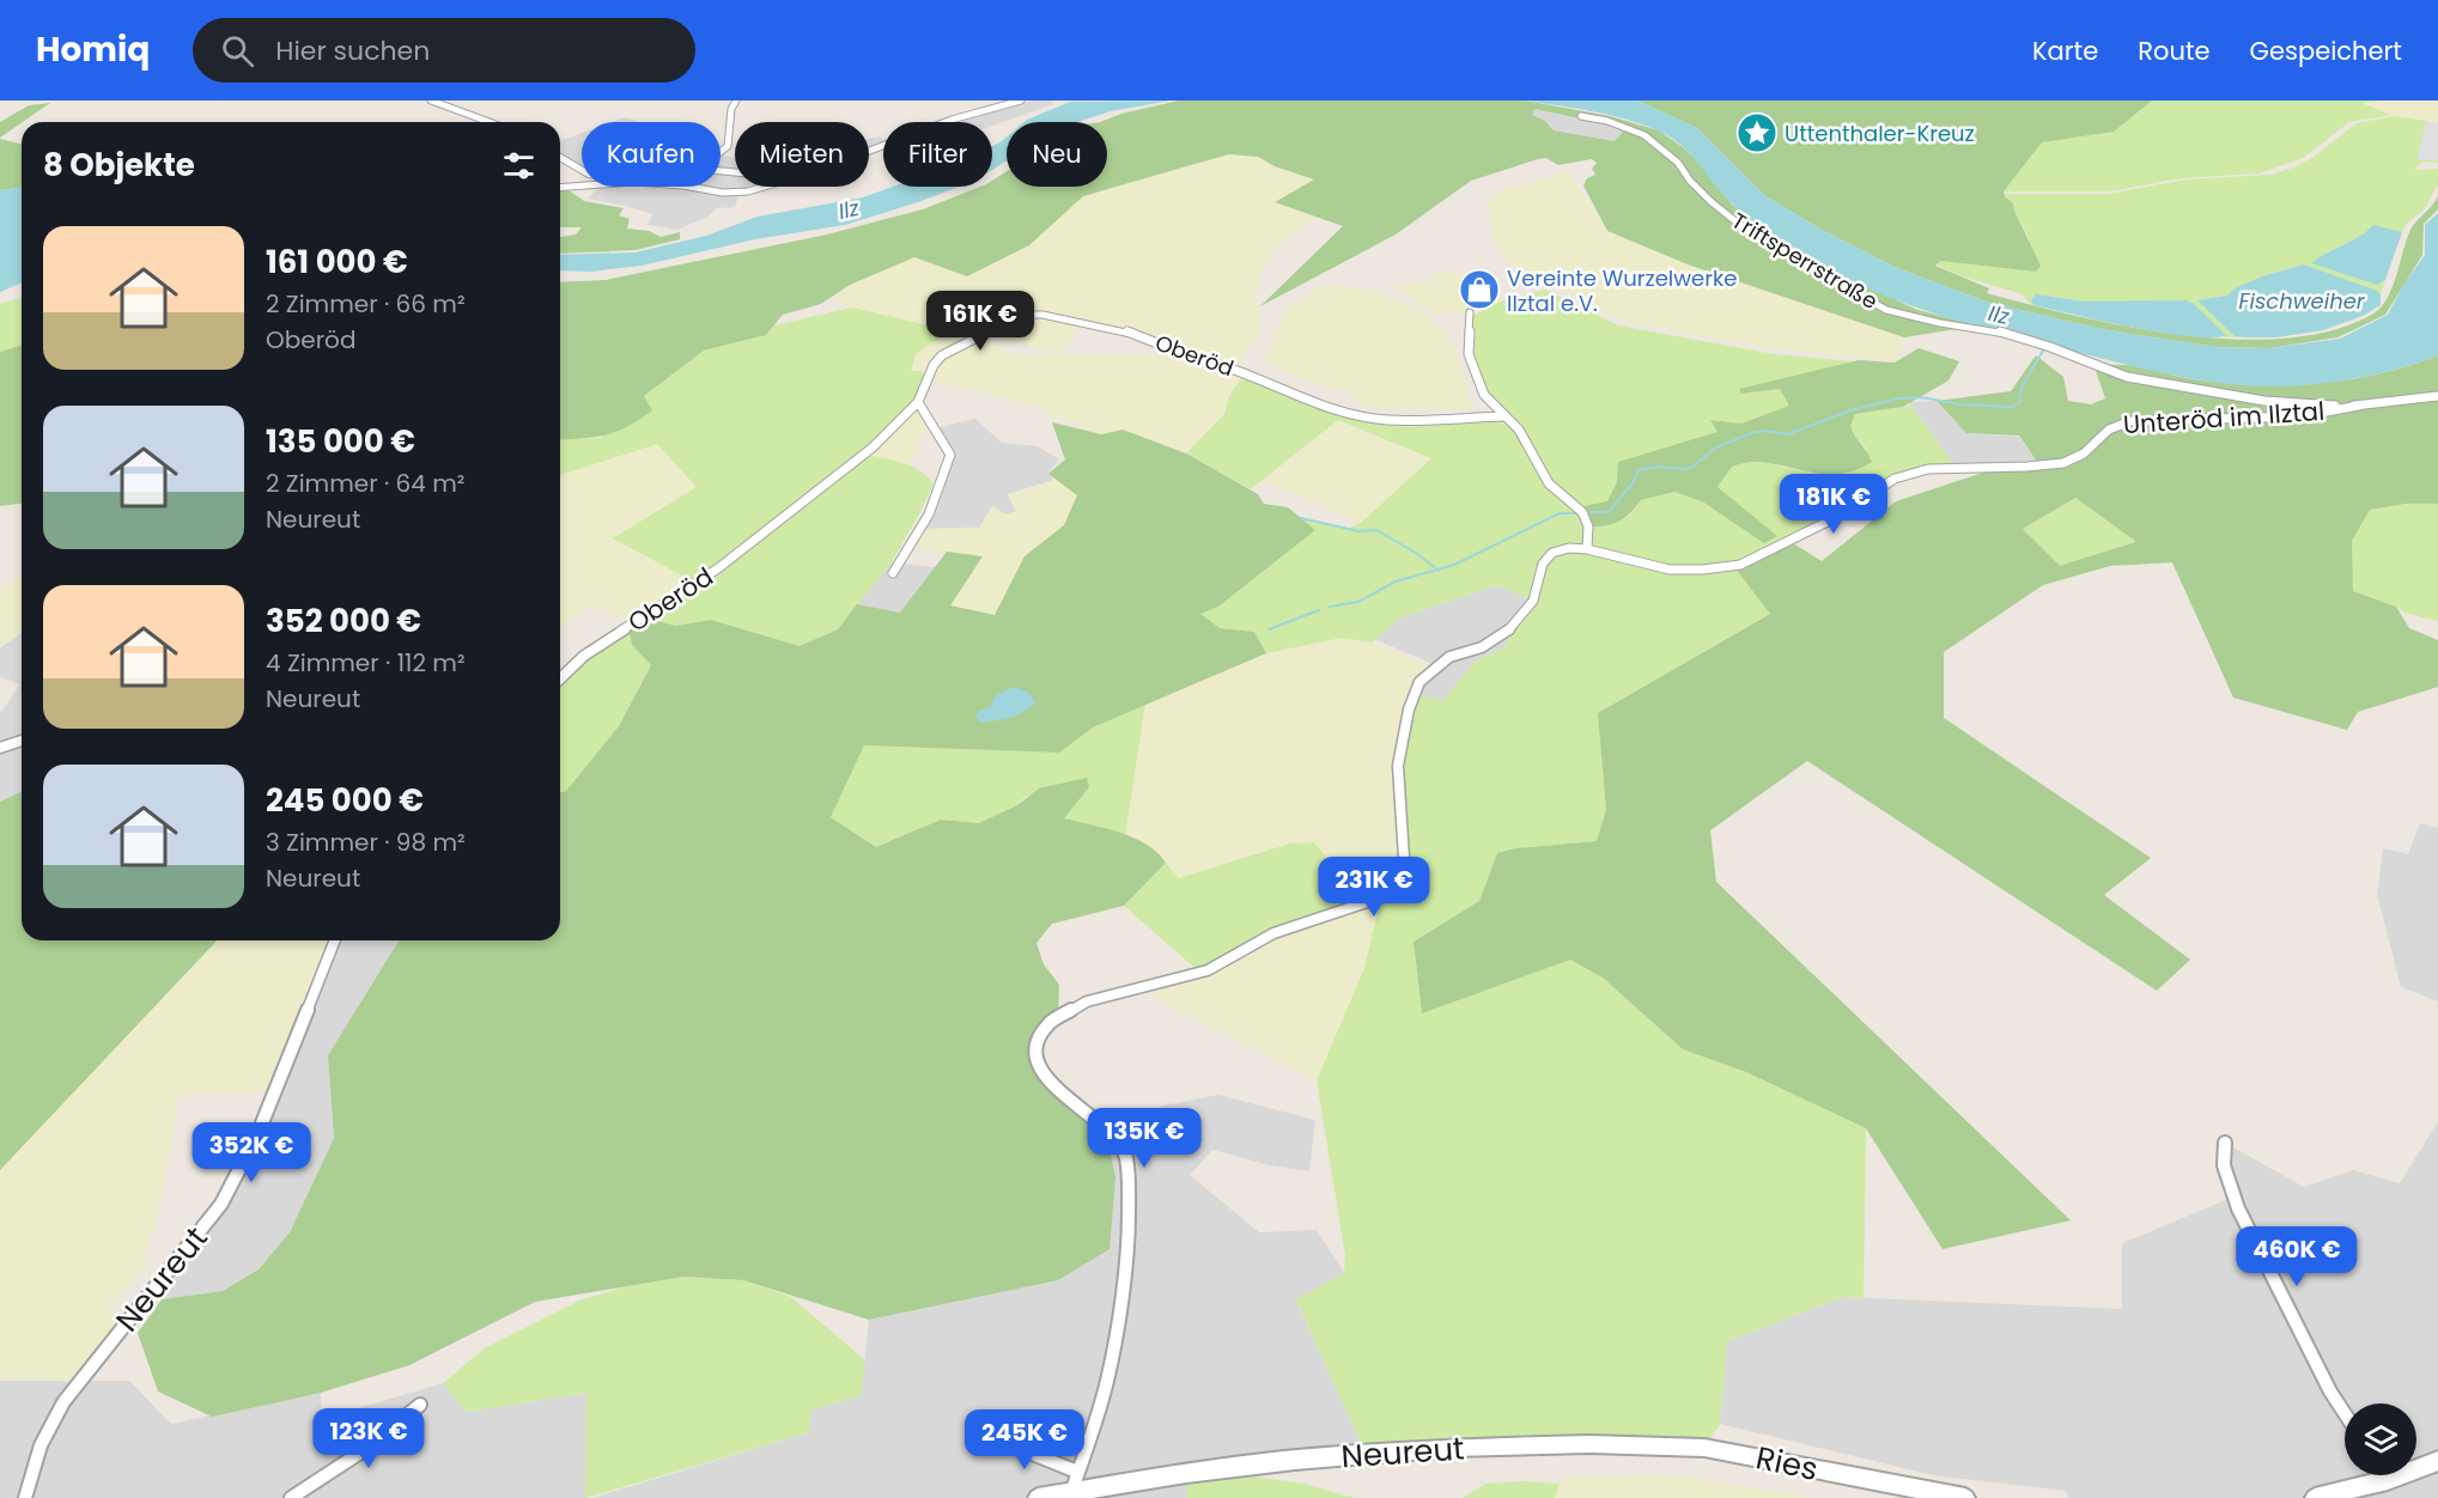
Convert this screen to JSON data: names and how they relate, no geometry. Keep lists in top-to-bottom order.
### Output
{
  "streets": {
    "street": [
      "Triftsperrstraße",
      "Oberöd",
      "Unteröd im Ilztal",
      "Neureut",
      "Ries"
    ]
  },
  "crossings": [
    ["Triftsperrstraße", "Unteröd im Ilztal"],
    ["Unteröd im Ilztal", "Neureut"],
    ["Neureut", "Ries"]
  ],
  "water": ["Ilz", "Fischweiher"],
  "places": {
    "place": ["Uttenthaler-Kreuz"],
    "shop": ["Vereinte Wurzelwerke Ilztal e.V."]
  },
  "page": {
    "header": "Homiq",
    "search": "Hier suchen",
    "nav": ["Karte", "Route", "Gespeichert"],
    "chip": [
      "Kaufen",
      "Mieten",
      "Filter",
      "Neu"
    ],
    "heading": "8 Objekte",
    "list": [
      {
        "name": "161 000 €",
        "note": "2 Zimmer · 66 m² · Oberöd"
      },
      {
        "name": "135 000 €",
        "note": "2 Zimmer · 64 m² · Neureut"
      },
      {
        "name": "352 000 €",
        "note": "4 Zimmer · 112 m² · Neureut"
      },
      {
        "name": "245 000 €",
        "note": "3 Zimmer · 98 m² · Neureut"
      }
    ],
    "price": [
      "161K €",
      "181K €",
      "231K €",
      "135K €",
      "352K €",
      "460K €",
      "123K €",
      "245K €"
    ]
  }
}
